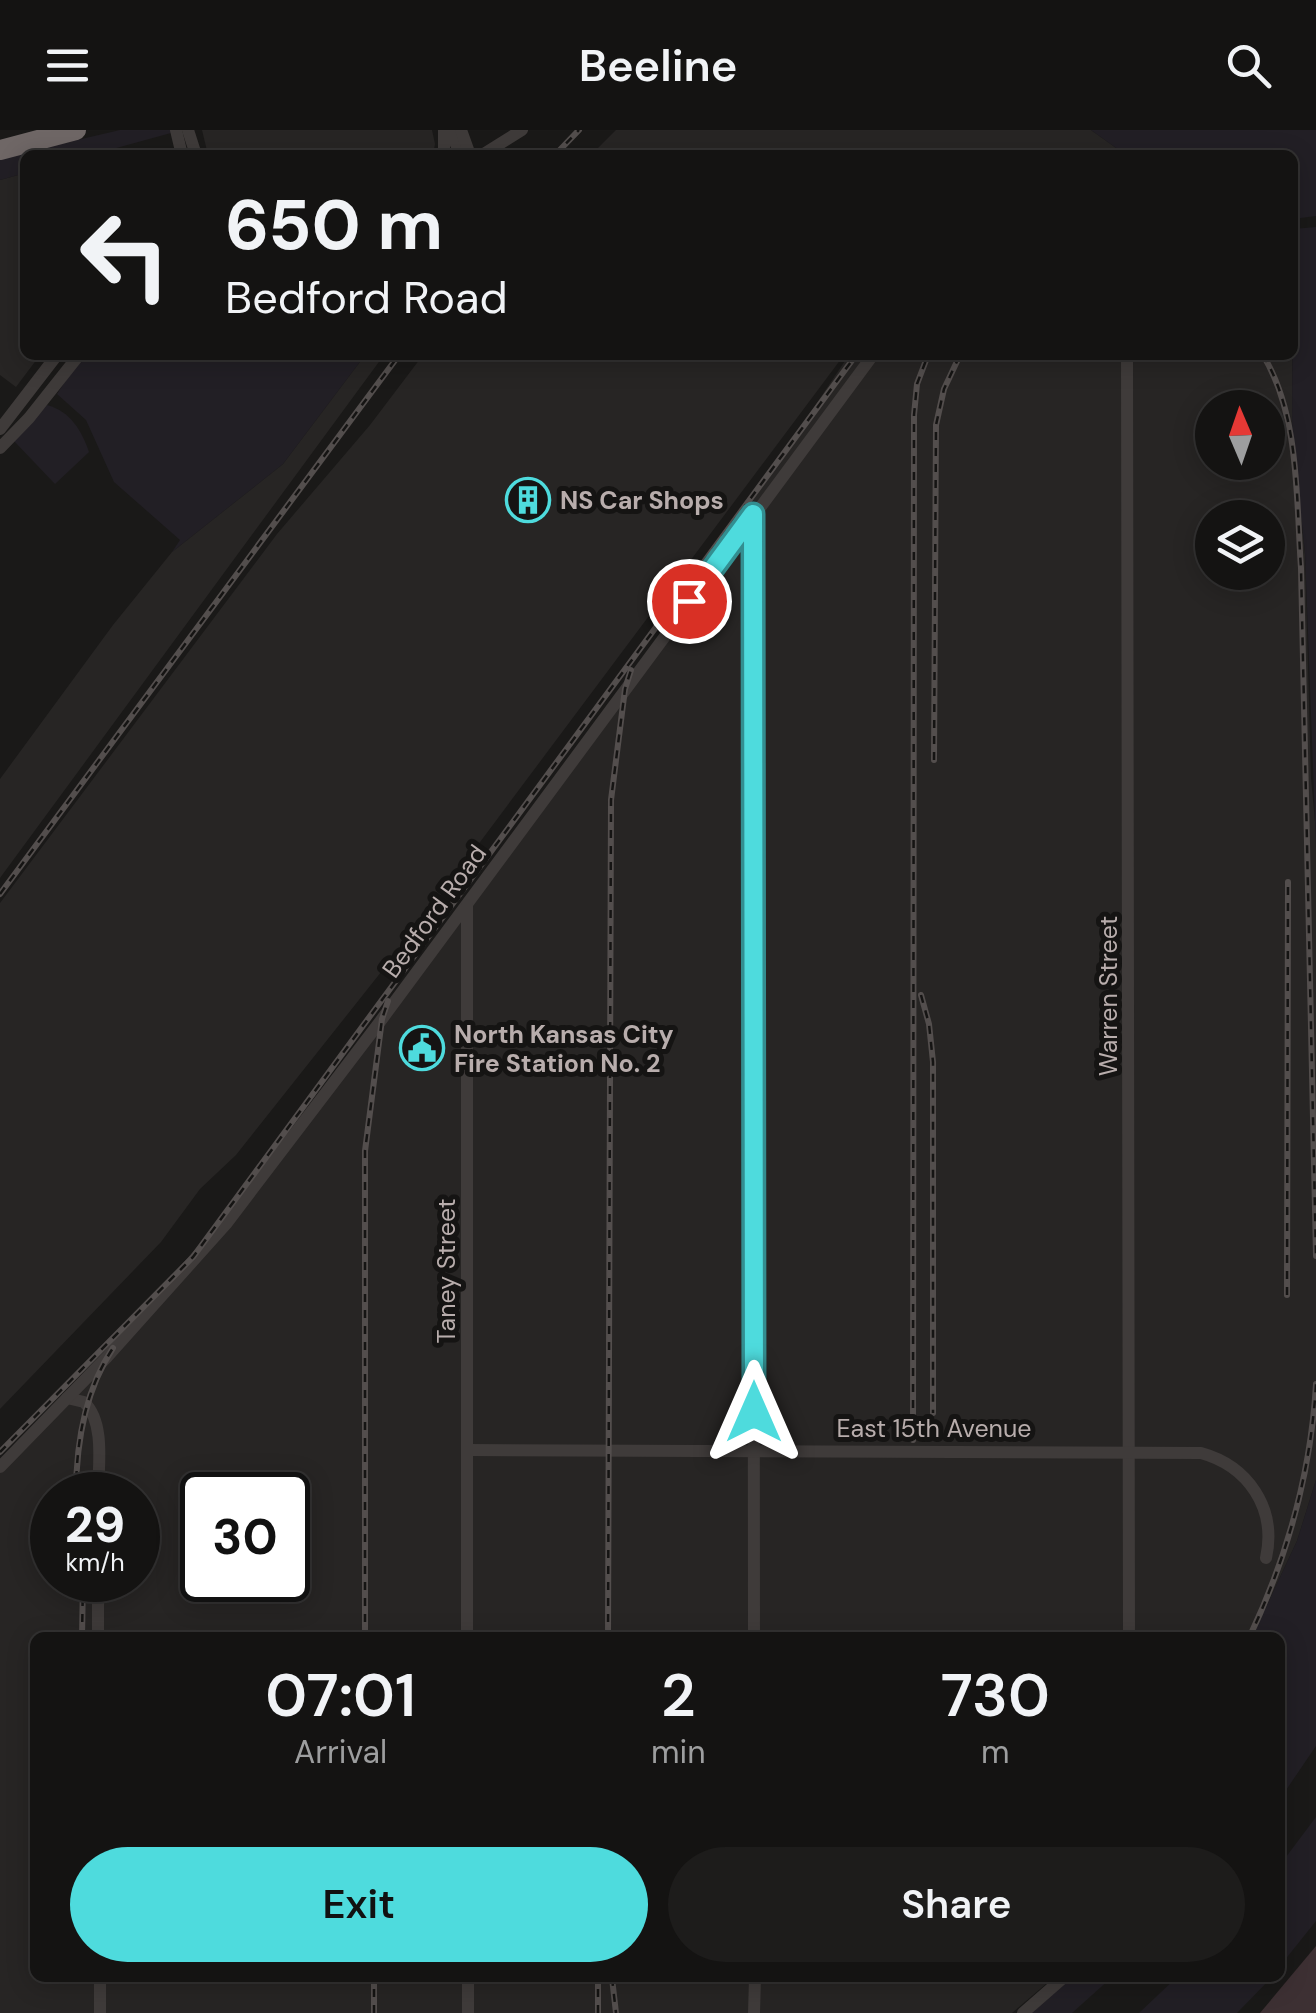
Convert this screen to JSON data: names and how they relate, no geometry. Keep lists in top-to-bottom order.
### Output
{
  "streets": {
    "street": [
      "Bedford Road",
      "Warren Street",
      "Taney Street",
      "East 15th Avenue"
    ]
  },
  "crossings": [
    ["Bedford Road", "Taney Street"],
    ["Warren Street", "East 15th Avenue"],
    ["Taney Street", "East 15th Avenue"]
  ],
  "places": {
    "building": ["NS Car Shops"],
    "public building": ["North Kansas City Fire Station No. 2"]
  },
  "north": "top",
  "page": {
    "header": "Beeline",
    "turn": ["650 m", "Bedford Road"],
    "speed": "29 km/h",
    "limit": "30",
    "eta": [
      "07:01",
      "Arrival",
      "2",
      "min",
      "730",
      "m"
    ],
    "buttons": ["Exit", "Share"]
  }
}
